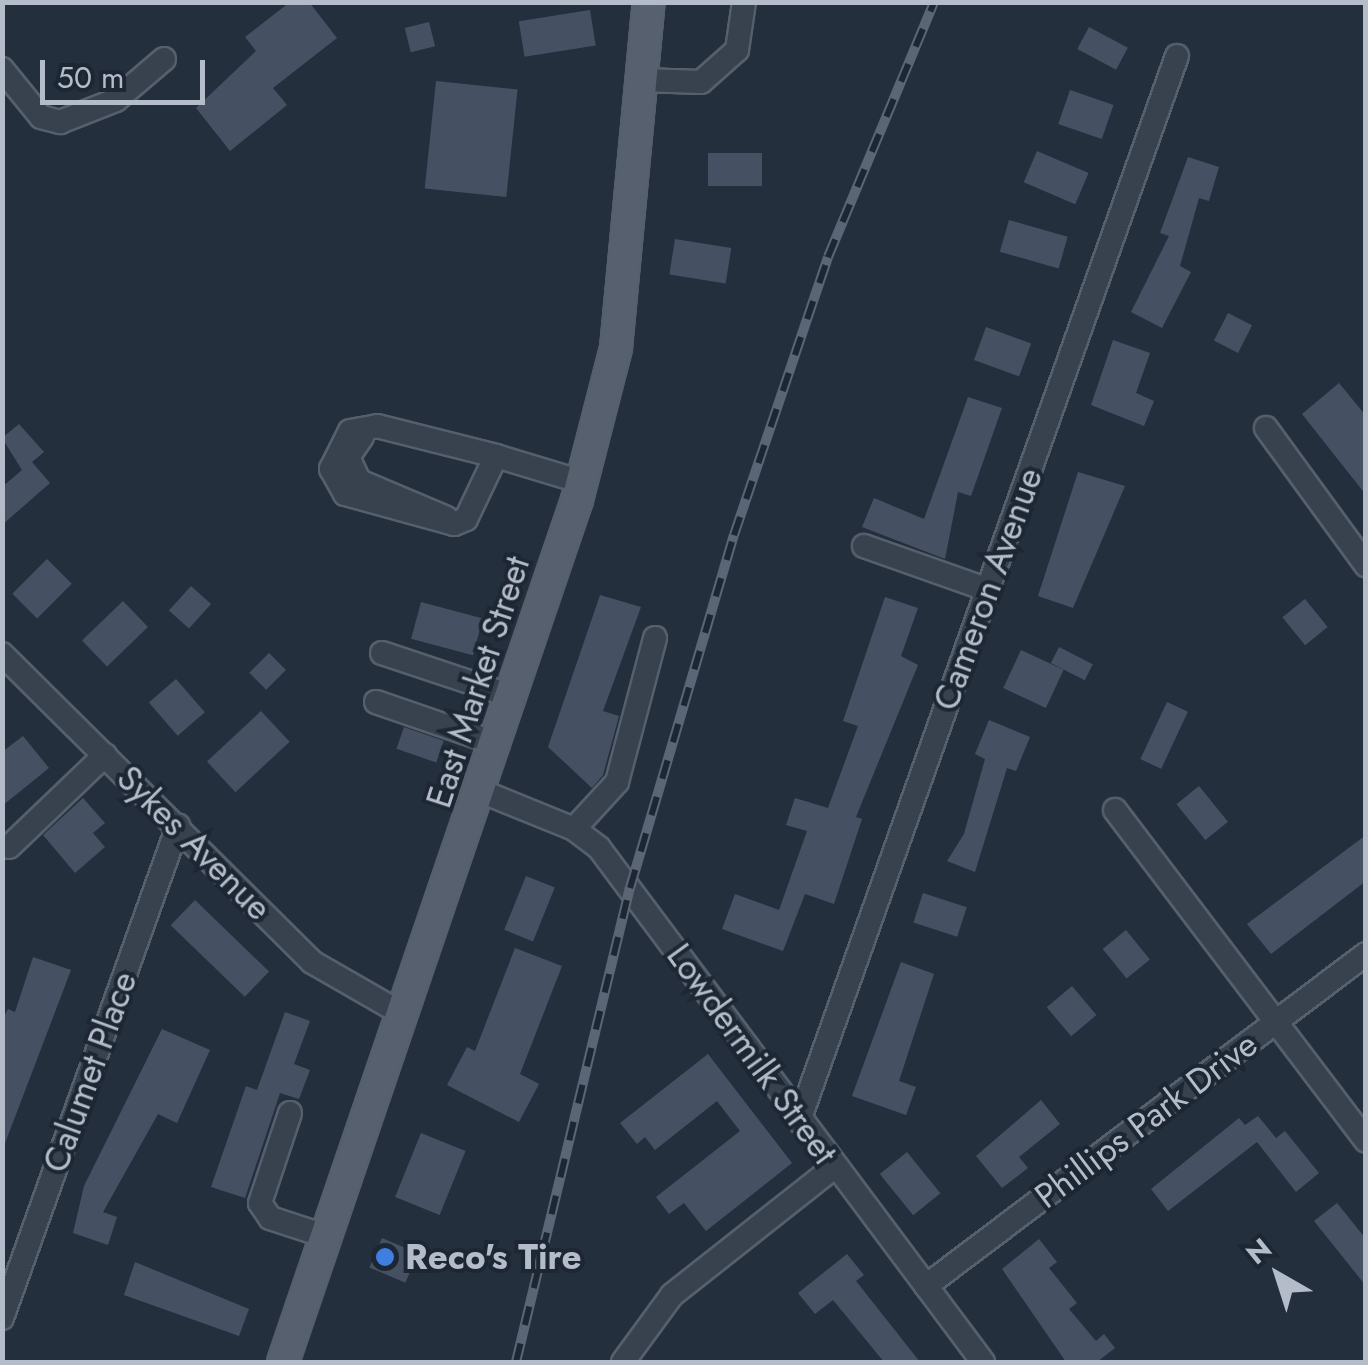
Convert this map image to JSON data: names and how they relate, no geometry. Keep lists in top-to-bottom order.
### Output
{
  "streets": {
    "main road": ["East Market Street"],
    "street": [
      "Cameron Avenue",
      "Sykes Avenue",
      "Lowdermilk Street",
      "Calumet Place",
      "Phillips Park Drive"
    ]
  },
  "crossings": [
    ["Cameron Avenue", "Lowdermilk Street"],
    ["East Market Street", "Sykes Avenue"],
    ["East Market Street", "Lowdermilk Street"],
    ["Sykes Avenue", "Calumet Place"],
    ["Lowdermilk Street", "Phillips Park Drive"]
  ],
  "places": ["Reco's Tire"],
  "scale_bar": "50 m",
  "north": "top left"
}
